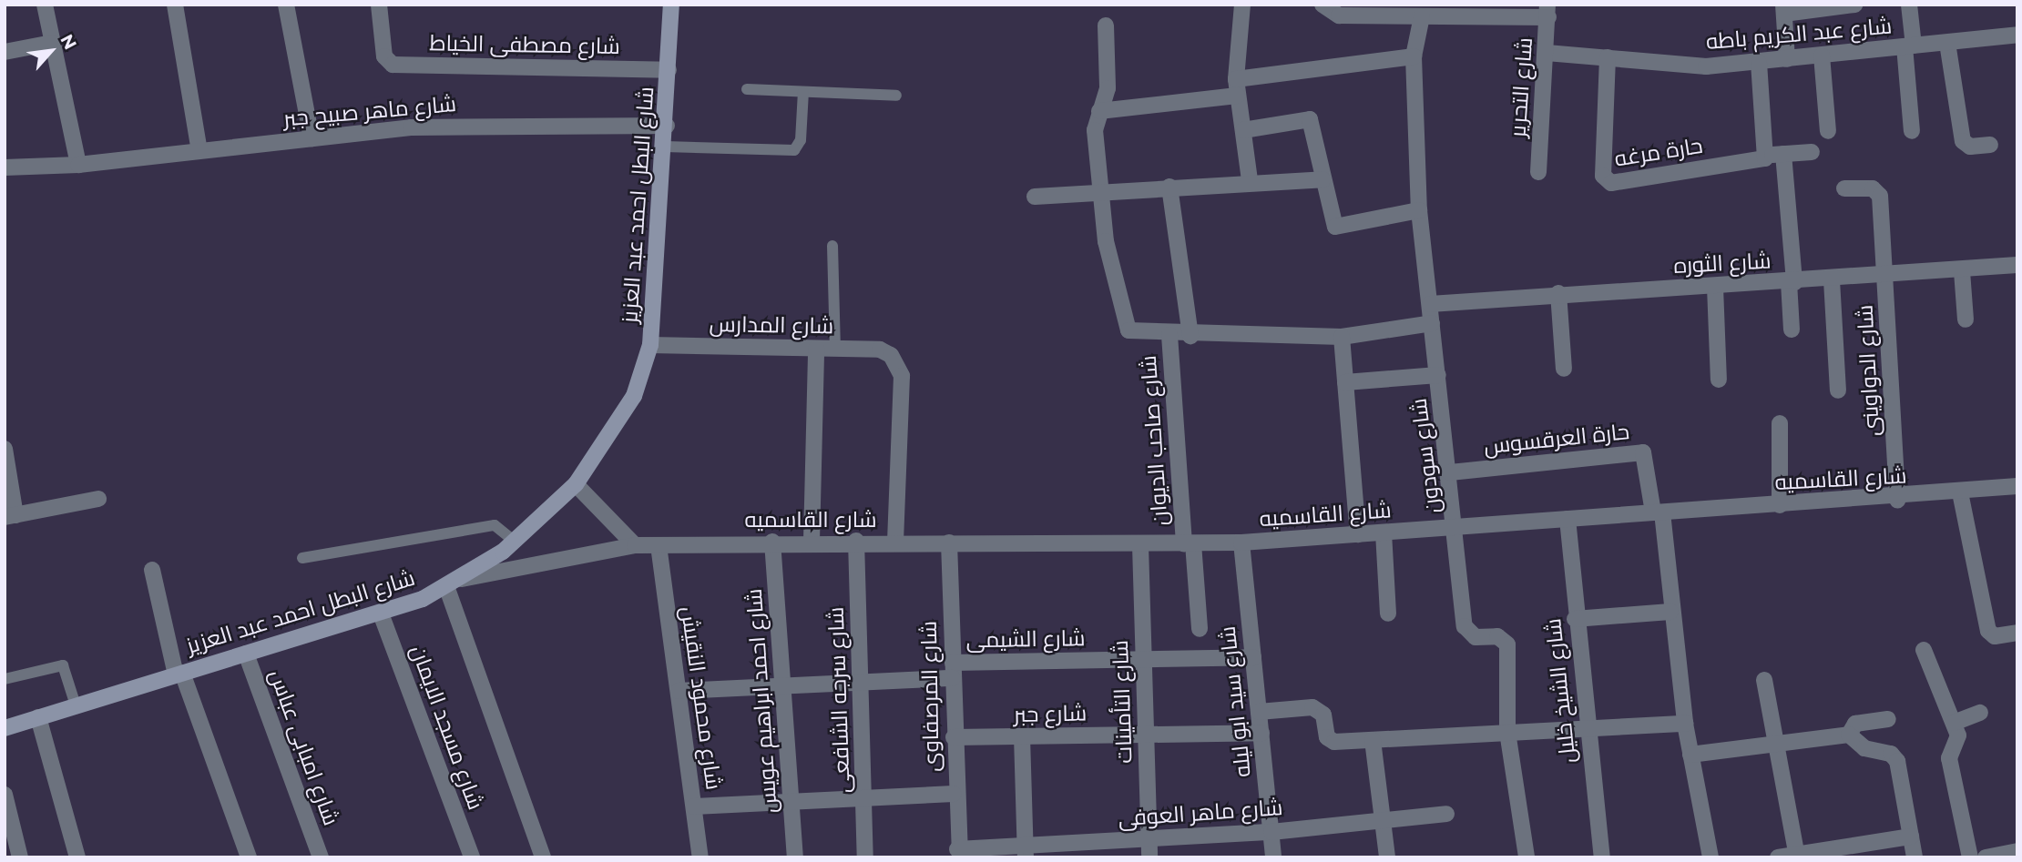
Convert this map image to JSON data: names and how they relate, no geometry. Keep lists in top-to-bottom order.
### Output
{
  "streets": {
    "main road": ["شارع البطل احمد عبد العزيز"],
    "street": [
      "شارع عبد الكريم باطه",
      "شارع مصطفى الخياط",
      "شارع التحرير",
      "شارع ماهر صبيح جبر",
      "حارة مرغه",
      "شارع الثوره",
      "شارع المدارس",
      "شارع الدواوينى",
      "حارة العرقسوس",
      "شارع صاحب الديوان",
      "شارع سودون",
      "شارع القاسميه",
      "شارع الشيمى",
      "شارع الشيخ خليل",
      "شارع المرصفاوى",
      "شارع محمود النقيش",
      "شارع سرجه الشافعى",
      "شارع احمد ابراهيم عويس",
      "شارع التأمينات",
      "شارع سيد ابو ليله",
      "شارع جبر",
      "شارع مسجد الايمان",
      "شارع امبابى عباس",
      "شارع ماهر العوفى"
    ]
  },
  "crossings": [
    ["شارع عبد الكريم باطه", "شارع التحرير"],
    ["شارع عبد الكريم باطه", "حارة مرغه"],
    ["شارع مصطفى الخياط", "شارع البطل احمد عبد العزيز"],
    ["شارع ماهر صبيح جبر", "شارع البطل احمد عبد العزيز"],
    ["شارع البطل احمد عبد العزيز", "شارع المدارس"],
    ["شارع البطل احمد عبد العزيز", "شارع القاسميه"],
    ["شارع البطل احمد عبد العزيز", "شارع مسجد الايمان"],
    ["شارع البطل احمد عبد العزيز", "شارع امبابى عباس"],
    ["شارع الثوره", "شارع الدواوينى"],
    ["شارع الثوره", "شارع سودون"],
    ["شارع المدارس", "شارع القاسميه"],
    ["شارع الدواوينى", "شارع القاسميه"],
    ["حارة العرقسوس", "شارع سودون"],
    ["حارة العرقسوس", "شارع القاسميه"],
    ["شارع صاحب الديوان", "شارع القاسميه"],
    ["شارع سودون", "شارع القاسميه"],
    ["شارع القاسميه", "شارع الشيخ خليل"],
    ["شارع القاسميه", "شارع المرصفاوى"],
    ["شارع القاسميه", "شارع محمود النقيش"],
    ["شارع القاسميه", "شارع سرجه الشافعى"],
    ["شارع القاسميه", "شارع احمد ابراهيم عويس"],
    ["شارع القاسميه", "شارع التأمينات"],
    ["شارع القاسميه", "شارع سيد ابو ليله"],
    ["شارع الشيمى", "شارع المرصفاوى"],
    ["شارع الشيمى", "شارع محمود النقيش"],
    ["شارع الشيمى", "شارع سرجه الشافعى"],
    ["شارع الشيمى", "شارع احمد ابراهيم عويس"],
    ["شارع الشيمى", "شارع التأمينات"],
    ["شارع الشيمى", "شارع سيد ابو ليله"],
    ["شارع المرصفاوى", "شارع جبر"],
    ["شارع المرصفاوى", "شارع ماهر العوفى"],
    ["شارع التأمينات", "شارع جبر"],
    ["شارع التأمينات", "شارع ماهر العوفى"],
    ["شارع سيد ابو ليله", "شارع جبر"],
    ["شارع سيد ابو ليله", "شارع ماهر العوفى"]
  ],
  "north": "top right"
}
